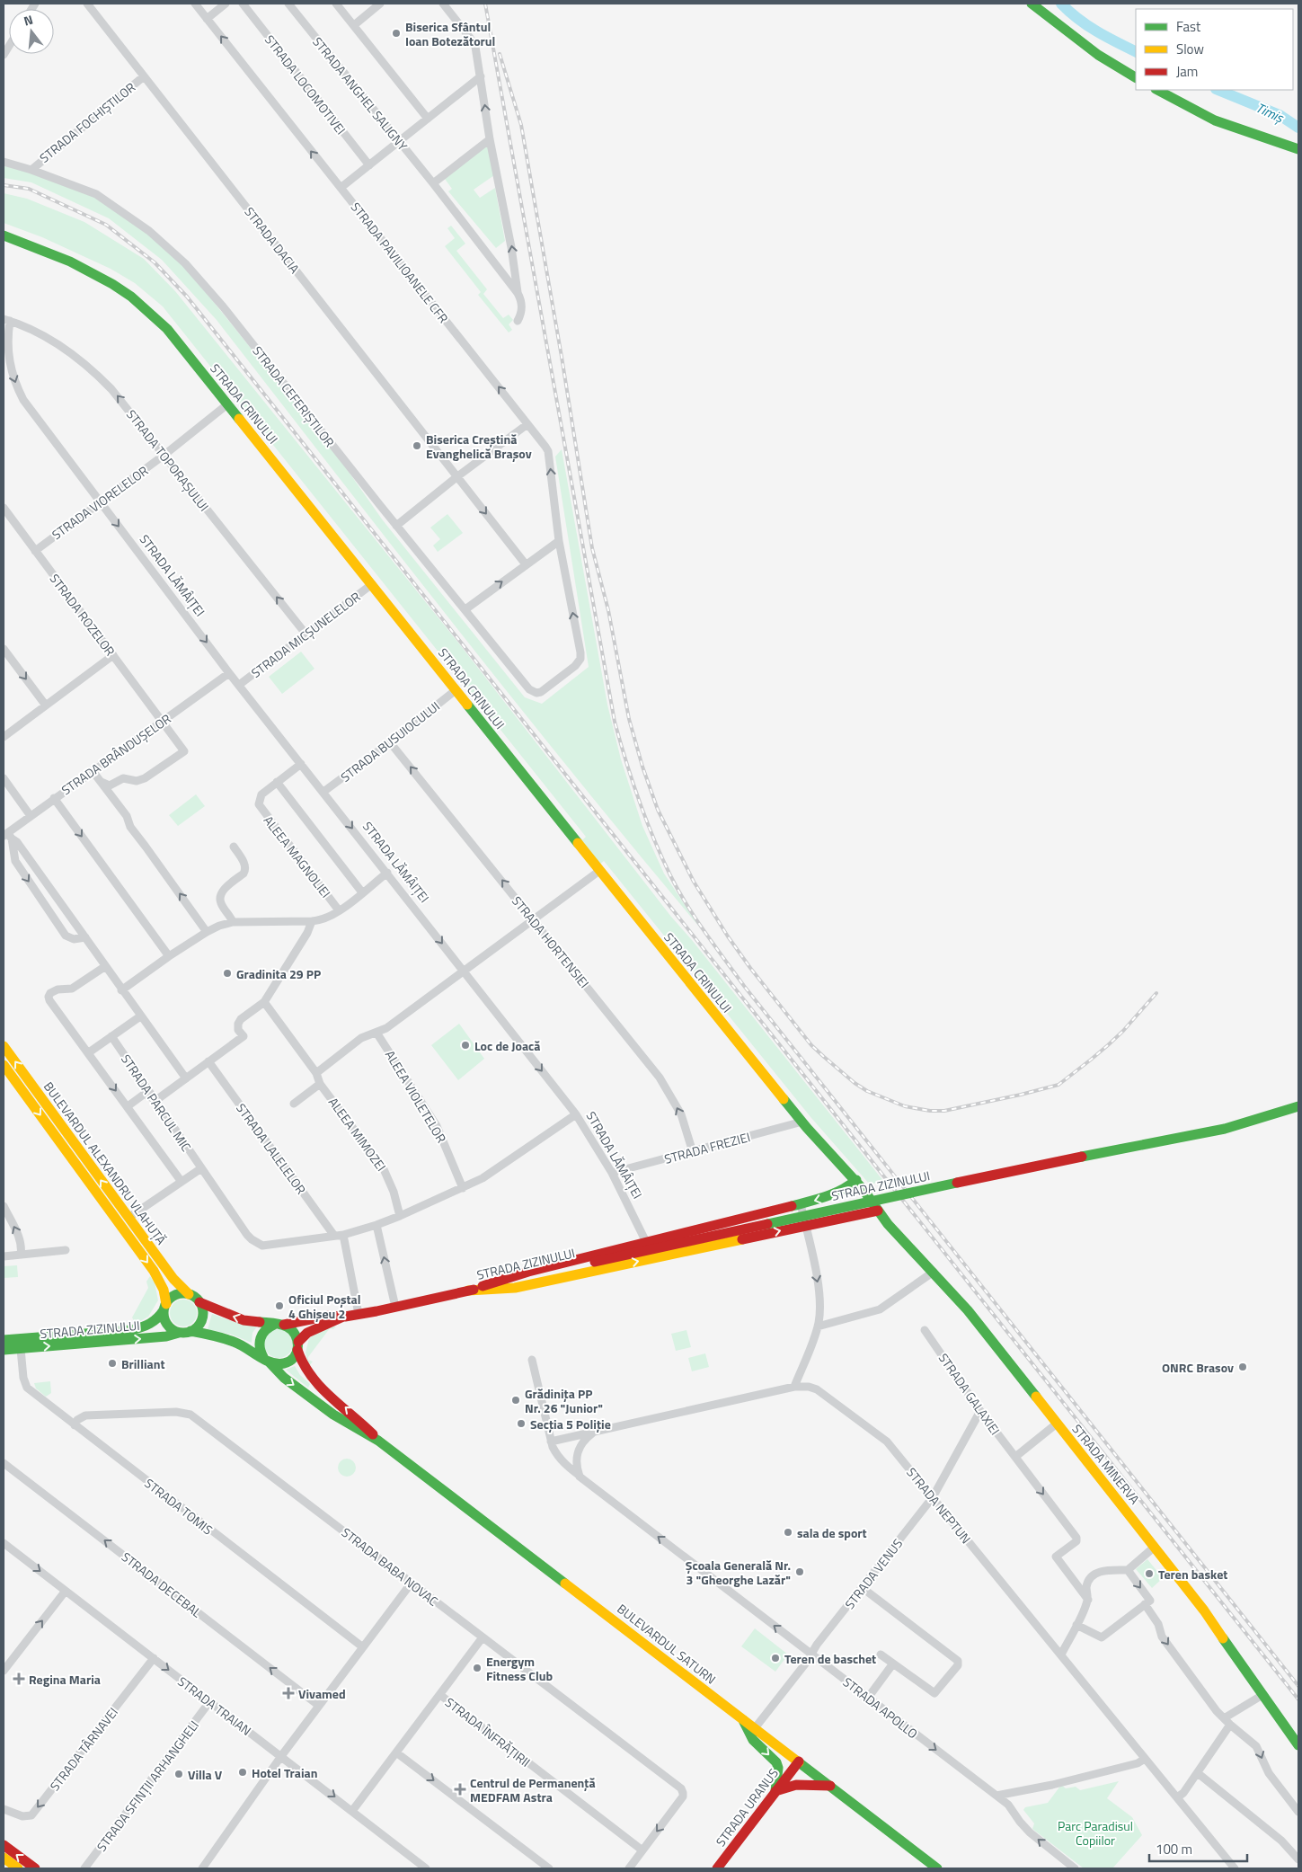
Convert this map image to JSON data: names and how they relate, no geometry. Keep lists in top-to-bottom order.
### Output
{
  "streets": {
    "main road": [
      "STRADA CRINULUI",
      "BULEVARDUL ALEXANDRU VLAHUȚĂ",
      "STRADA ZIZINULUI",
      "STRADA MINERVA",
      "BULEVARDUL SATURN",
      "STRADA URANUS"
    ],
    "street": [
      "STRADA LOCOMOTIVEI",
      "STRADA ANGHEL SALIGNY",
      "STRADA FOCHIȘTILOR",
      "STRADA DACIA",
      "STRADA PAVILIOANELE CFR",
      "STRADA CEFERIȘTILOR",
      "STRADA TOPORAȘULUI",
      "STRADA VIORELELOR",
      "STRADA LĂMÂIȚEI",
      "STRADA ROZELOR",
      "STRADA MICȘUNELELOR",
      "STRADA BUSUIOCULUI",
      "STRADA BRÂNDUȘELOR",
      "ALEEA MAGNOLIEI",
      "STRADA HORTENSIEI",
      "ALEEA VIOLETELOR",
      "STRADA PARCUL MIC",
      "ALEEA MIMOZEI",
      "STRADA FREZIEI",
      "STRADA LALELELOR",
      "STRADA GALAXIEI",
      "STRADA NEPTUN",
      "STRADA TOMIS",
      "STRADA BABA NOVAC",
      "STRADA VENUS",
      "STRADA DECEBAL",
      "STRADA TRAIAN",
      "STRADA APOLLO",
      "STRADA ÎNFRĂȚIRII",
      "STRADA TÂRNAVEI",
      "STRADA SFINȚII ARHANGHELI"
    ]
  },
  "crossings": [
    ["STRADA FOCHIȘTILOR", "STRADA DACIA"],
    ["STRADA FOCHIȘTILOR", "STRADA CEFERIȘTILOR"],
    ["STRADA PAVILIOANELE CFR", "STRADA CEFERIȘTILOR"],
    ["STRADA CRINULUI", "STRADA VIORELELOR"],
    ["STRADA CRINULUI", "STRADA MICȘUNELELOR"],
    ["STRADA CRINULUI", "STRADA BUSUIOCULUI"],
    ["STRADA CRINULUI", "STRADA FREZIEI"],
    ["STRADA CRINULUI", "STRADA ZIZINULUI"],
    ["STRADA CRINULUI", "STRADA MINERVA"],
    ["STRADA TOPORAȘULUI", "STRADA VIORELELOR"],
    ["STRADA TOPORAȘULUI", "STRADA LĂMÂIȚEI"],
    ["STRADA TOPORAȘULUI", "STRADA MICȘUNELELOR"],
    ["STRADA VIORELELOR", "STRADA LĂMÂIȚEI"],
    ["STRADA VIORELELOR", "STRADA ROZELOR"],
    ["STRADA LĂMÂIȚEI", "STRADA MICȘUNELELOR"],
    ["STRADA LĂMÂIȚEI", "STRADA BUSUIOCULUI"],
    ["STRADA LĂMÂIȚEI", "STRADA BRÂNDUȘELOR"],
    ["STRADA LĂMÂIȚEI", "ALEEA MAGNOLIEI"],
    ["STRADA LĂMÂIȚEI", "STRADA FREZIEI"],
    ["STRADA LĂMÂIȚEI", "STRADA ZIZINULUI"],
    ["STRADA ROZELOR", "STRADA BRÂNDUȘELOR"],
    ["STRADA BUSUIOCULUI", "STRADA HORTENSIEI"],
    ["STRADA HORTENSIEI", "STRADA FREZIEI"],
    ["STRADA PARCUL MIC", "STRADA LALELELOR"],
    ["BULEVARDUL ALEXANDRU VLAHUȚĂ", "STRADA ZIZINULUI"],
    ["BULEVARDUL ALEXANDRU VLAHUȚĂ", "BULEVARDUL SATURN"],
    ["STRADA ZIZINULUI", "STRADA MINERVA"],
    ["STRADA ZIZINULUI", "STRADA TOMIS"],
    ["STRADA ZIZINULUI", "BULEVARDUL SATURN"],
    ["STRADA GALAXIEI", "STRADA VENUS"],
    ["STRADA NEPTUN", "STRADA VENUS"],
    ["STRADA NEPTUN", "STRADA APOLLO"],
    ["STRADA TOMIS", "STRADA BABA NOVAC"],
    ["STRADA BABA NOVAC", "STRADA ÎNFRĂȚIRII"],
    ["STRADA VENUS", "BULEVARDUL SATURN"],
    ["STRADA VENUS", "STRADA APOLLO"],
    ["BULEVARDUL SATURN", "STRADA URANUS"],
    ["STRADA TRAIAN", "STRADA TÂRNAVEI"],
    ["STRADA TRAIAN", "STRADA SFINȚII ARHANGHELI"]
  ],
  "one_way": [
    "STRADA PAVILIOANELE CFR",
    "STRADA TOPORAȘULUI",
    "STRADA LĂMÂIȚEI",
    "STRADA HORTENSIEI",
    "STRADA GALAXIEI",
    "STRADA DECEBAL",
    "STRADA TRAIAN",
    "STRADA TÂRNAVEI"
  ],
  "water": ["Timiș"],
  "parks": ["Parc Paradisul Copiilor"],
  "places": {
    "other": [
      "Biserica Sfântul Ioan Botezătorul",
      "Biserica Creștină Evanghelică Brașov",
      "Gradinita 29 PP",
      "Loc de Joacă",
      "Oficiul Poștal 4 Ghișeu 2",
      "Brilliant",
      "ONRC Brasov",
      "Grădinița PP Nr. 26 \"Junior\"",
      "Secția 5 Poliție",
      "sala de sport",
      "Școala Generală Nr. 3 \"Gheorghe Lazăr\"",
      "Teren basket",
      "Teren de baschet",
      "Energym Fitness Club",
      "Hotel Traian",
      "Villa V"
    ],
    "health": ["Regina Maria", "Vivamed", "Centrul de Permanență MEDFAM Astra"]
  },
  "legend": ["Fast", "Slow", "Jam"],
  "scale_bar": "100 m",
  "north": "top"
}
